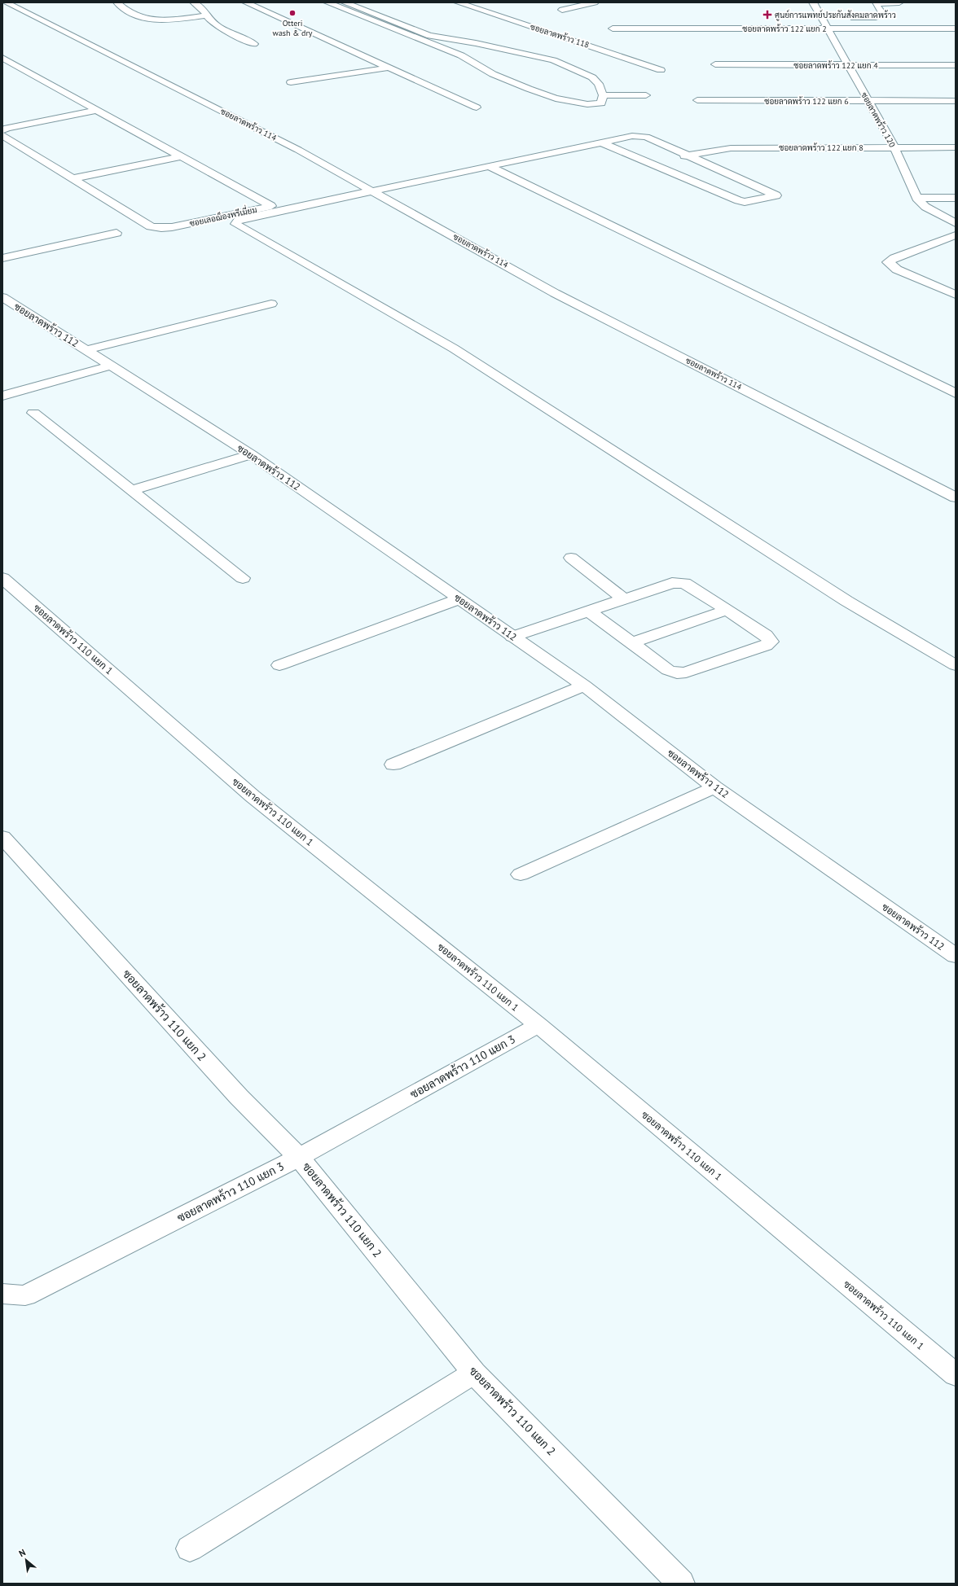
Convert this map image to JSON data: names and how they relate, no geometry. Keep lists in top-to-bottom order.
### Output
{
  "streets": {
    "street": [
      "ซอยลาดพร้าว 122 แยก 2",
      "ซอยลาดพร้าว 118",
      "ซอยลาดพร้าว 122 แยก 4",
      "ซอยลาดพร้าว 122 แยก 6",
      "ซอยลาดพร้าว 120",
      "ซอยลาดพร้าว 114",
      "ซอยลาดพร้าว 122 แยก 8",
      "ซอยเลอฌ็องพรีเมี่ยม",
      "ซอยลาดพร้าว 112",
      "ซอยลาดพร้าว 110 แยก 1",
      "ซอยลาดพร้าว 110 แยก 2",
      "ซอยลาดพร้าว 110 แยก 3"
    ]
  },
  "crossings": [
    ["ซอยลาดพร้าว 122 แยก 2", "ซอยลาดพร้าว 120"],
    ["ซอยลาดพร้าว 122 แยก 4", "ซอยลาดพร้าว 120"],
    ["ซอยลาดพร้าว 122 แยก 6", "ซอยลาดพร้าว 120"],
    ["ซอยลาดพร้าว 120", "ซอยลาดพร้าว 122 แยก 8"],
    ["ซอยลาดพร้าว 110 แยก 1", "ซอยลาดพร้าว 110 แยก 3"],
    ["ซอยลาดพร้าว 110 แยก 2", "ซอยลาดพร้าว 110 แยก 3"]
  ],
  "places": {
    "other": ["Otteri wash & dry"],
    "health": ["ศูนย์การแพทย์ประกันสังคมลาดพร้าว"]
  },
  "north": "top left"
}
